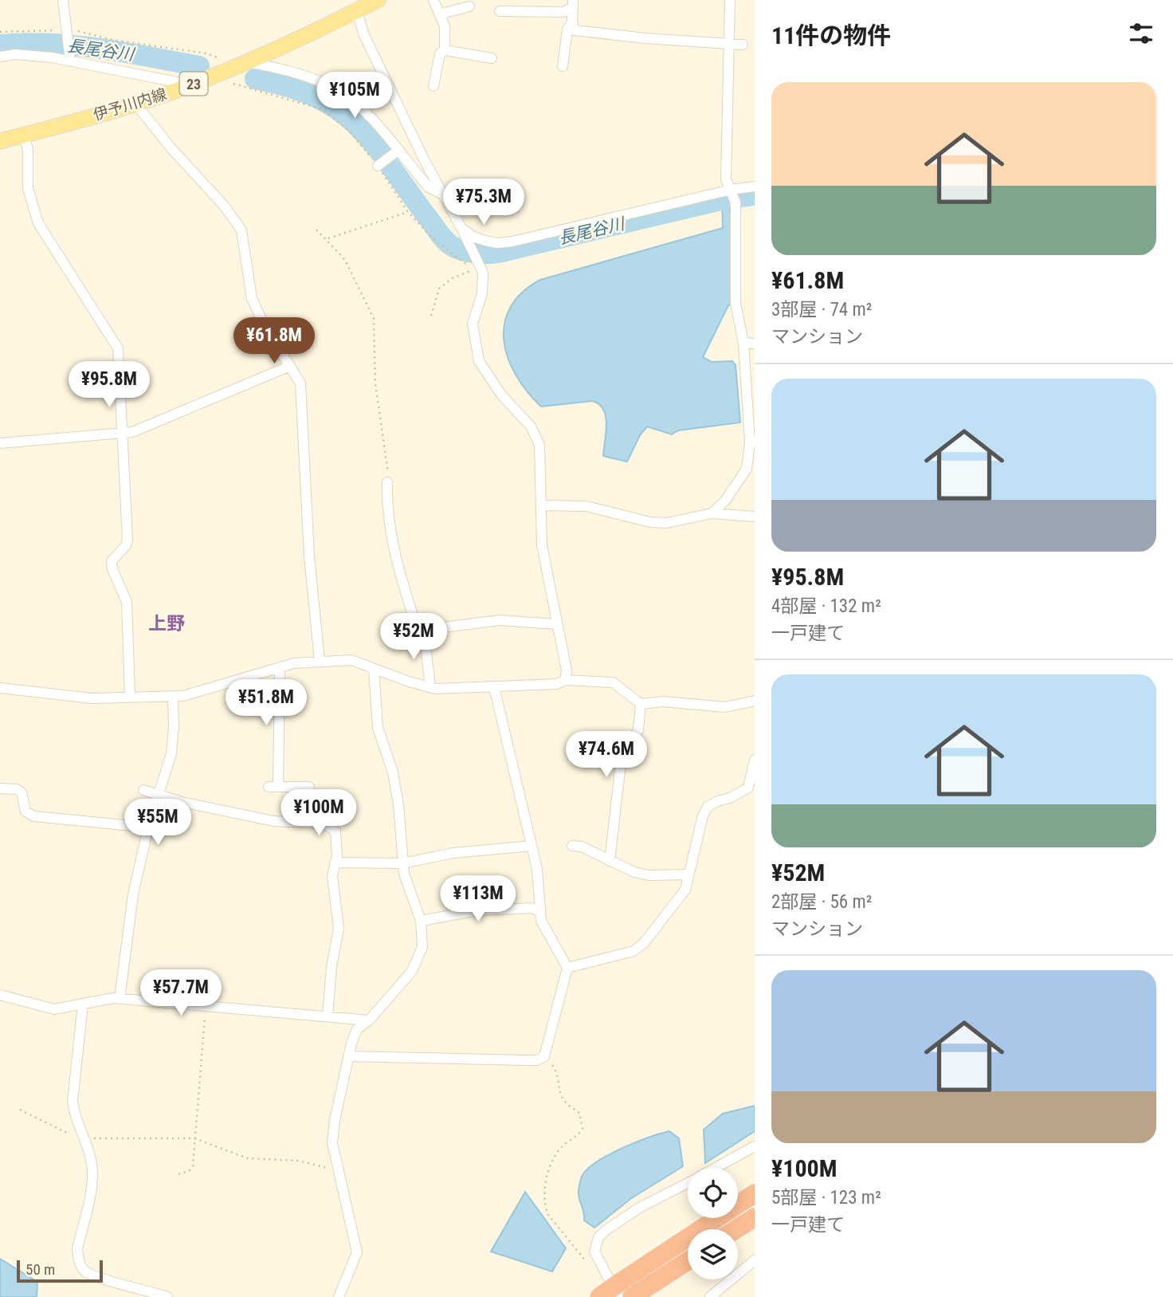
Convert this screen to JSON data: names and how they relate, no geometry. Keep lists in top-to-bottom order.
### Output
{
  "streets": {
    "main road": ["23", "伊予川内線"]
  },
  "districts": ["上野"],
  "water": ["長尾谷川"],
  "scale_bar": "50 m",
  "page": {
    "heading": "11件の物件",
    "list": [
      {
        "name": "¥61.8M",
        "note": "3部屋 · 74 m² · マンション"
      },
      {
        "name": "¥95.8M",
        "note": "4部屋 · 132 m² · 一戸建て"
      },
      {
        "name": "¥52M",
        "note": "2部屋 · 56 m² · マンション"
      },
      {
        "name": "¥100M",
        "note": "5部屋 · 123 m² · 一戸建て"
      }
    ],
    "price": [
      "¥105M",
      "¥75.3M",
      "¥61.8M",
      "¥95.8M",
      "¥52M",
      "¥51.8M",
      "¥74.6M",
      "¥100M",
      "¥55M",
      "¥113M",
      "¥57.7M"
    ],
    "scale": "50 m"
  }
}
